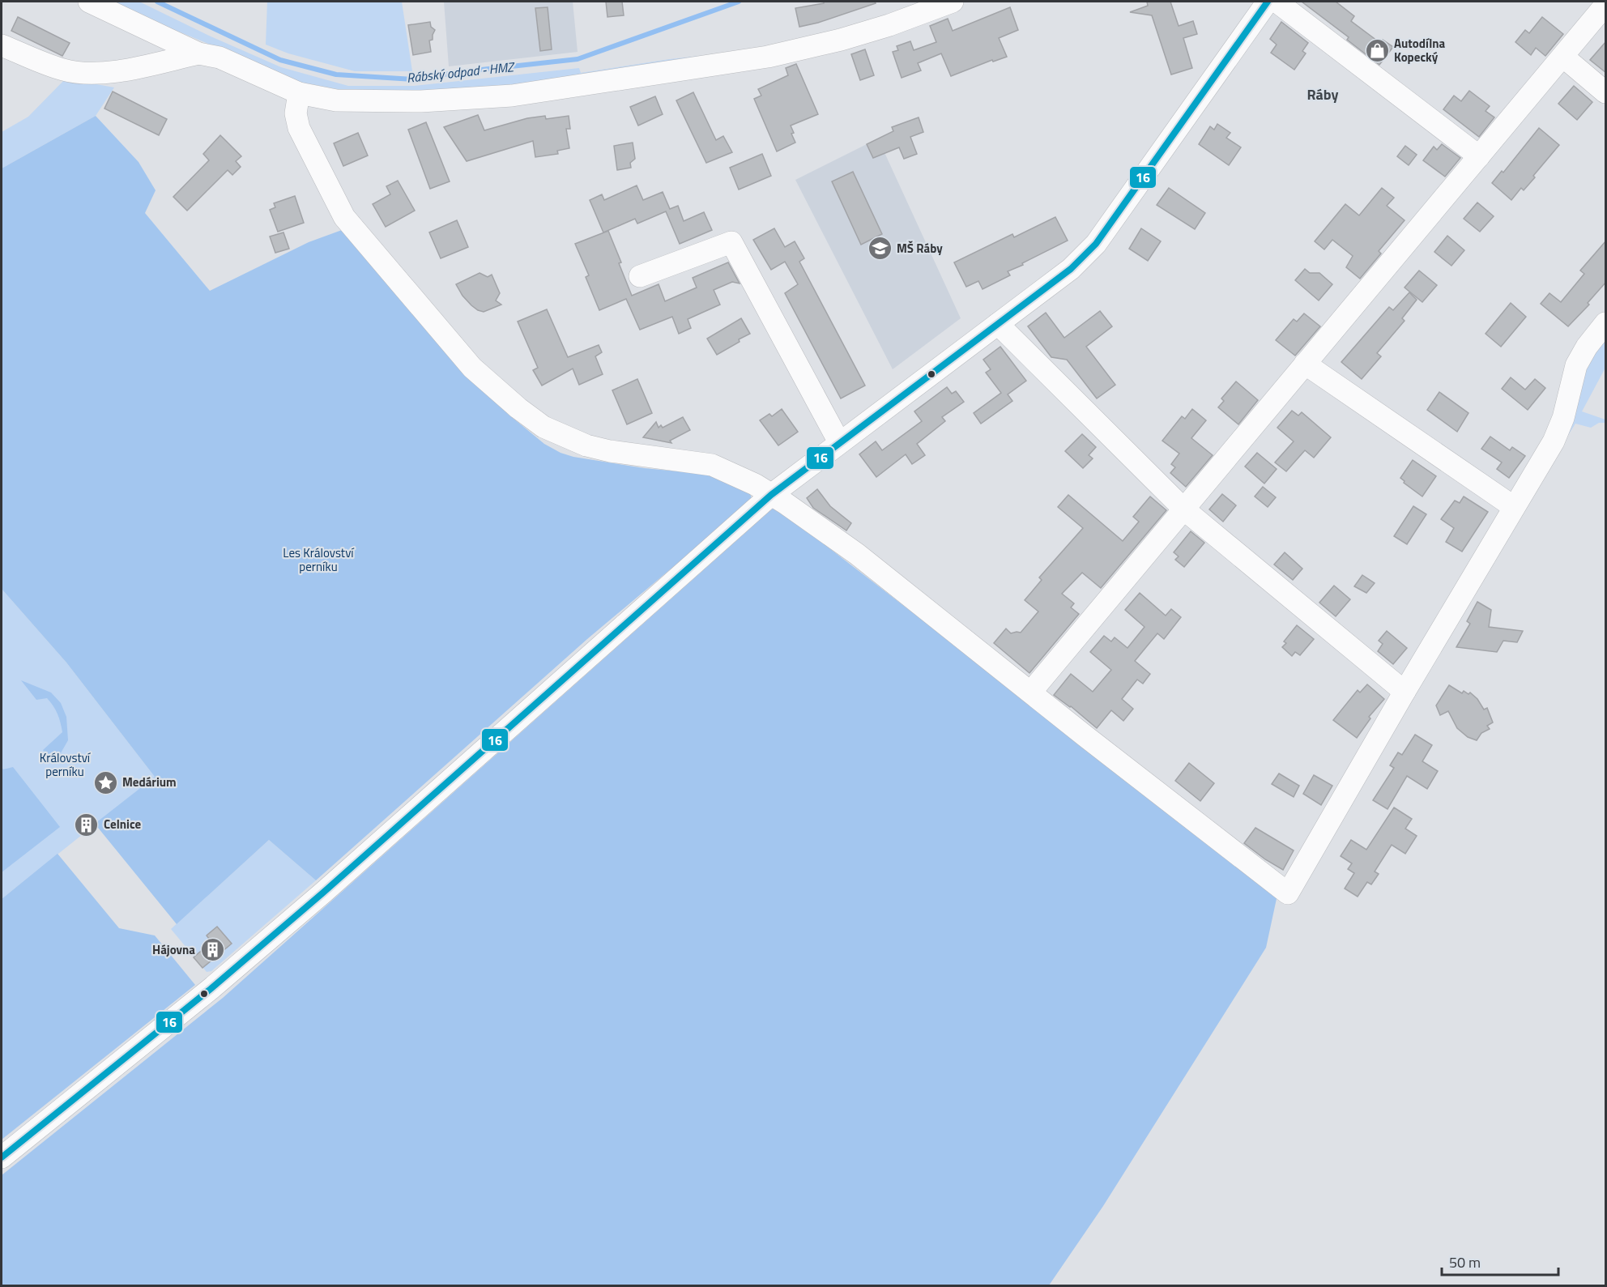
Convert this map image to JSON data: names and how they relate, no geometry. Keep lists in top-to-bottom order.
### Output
{
  "districts": ["Ráby"],
  "water": ["Rábský odpad - HMZ"],
  "parks": ["Les Království perníku", "Království perníku"],
  "places": {
    "shop": ["Autodílna Kopecký"],
    "school or university": ["MŠ Ráby"],
    "place": ["Medárium"],
    "building": ["Celnice", "Hájovna"]
  },
  "lines": ["transit line 16"],
  "scale_bar": "50 m"
}
